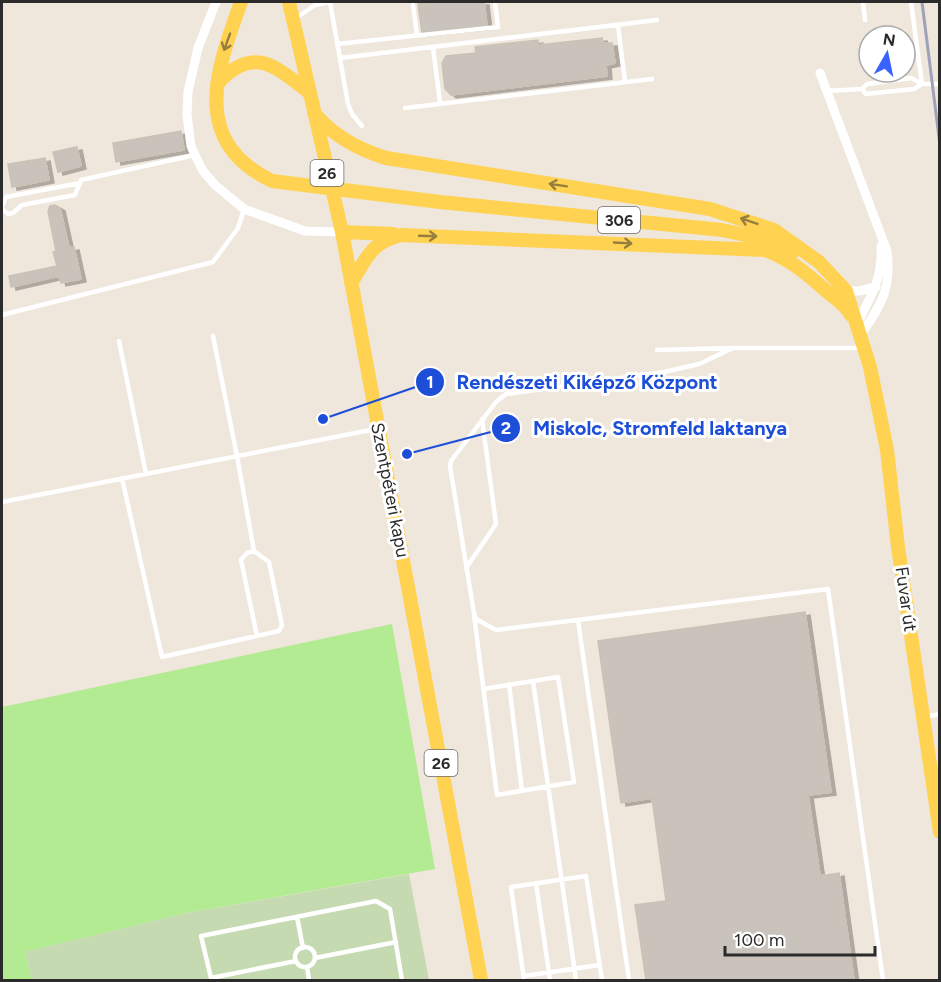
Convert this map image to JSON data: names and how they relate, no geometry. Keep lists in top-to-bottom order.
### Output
{
  "streets": {
    "main road": [
      "26",
      "306",
      "Szentpéteri kapu",
      "Fuvar út"
    ]
  },
  "crossings": [
    ["306", "Fuvar út"]
  ],
  "places": ["Rendészeti Kiképző Központ", "Miskolc, Stromfeld laktanya"],
  "scale_bar": "100 m",
  "north": "top"
}
